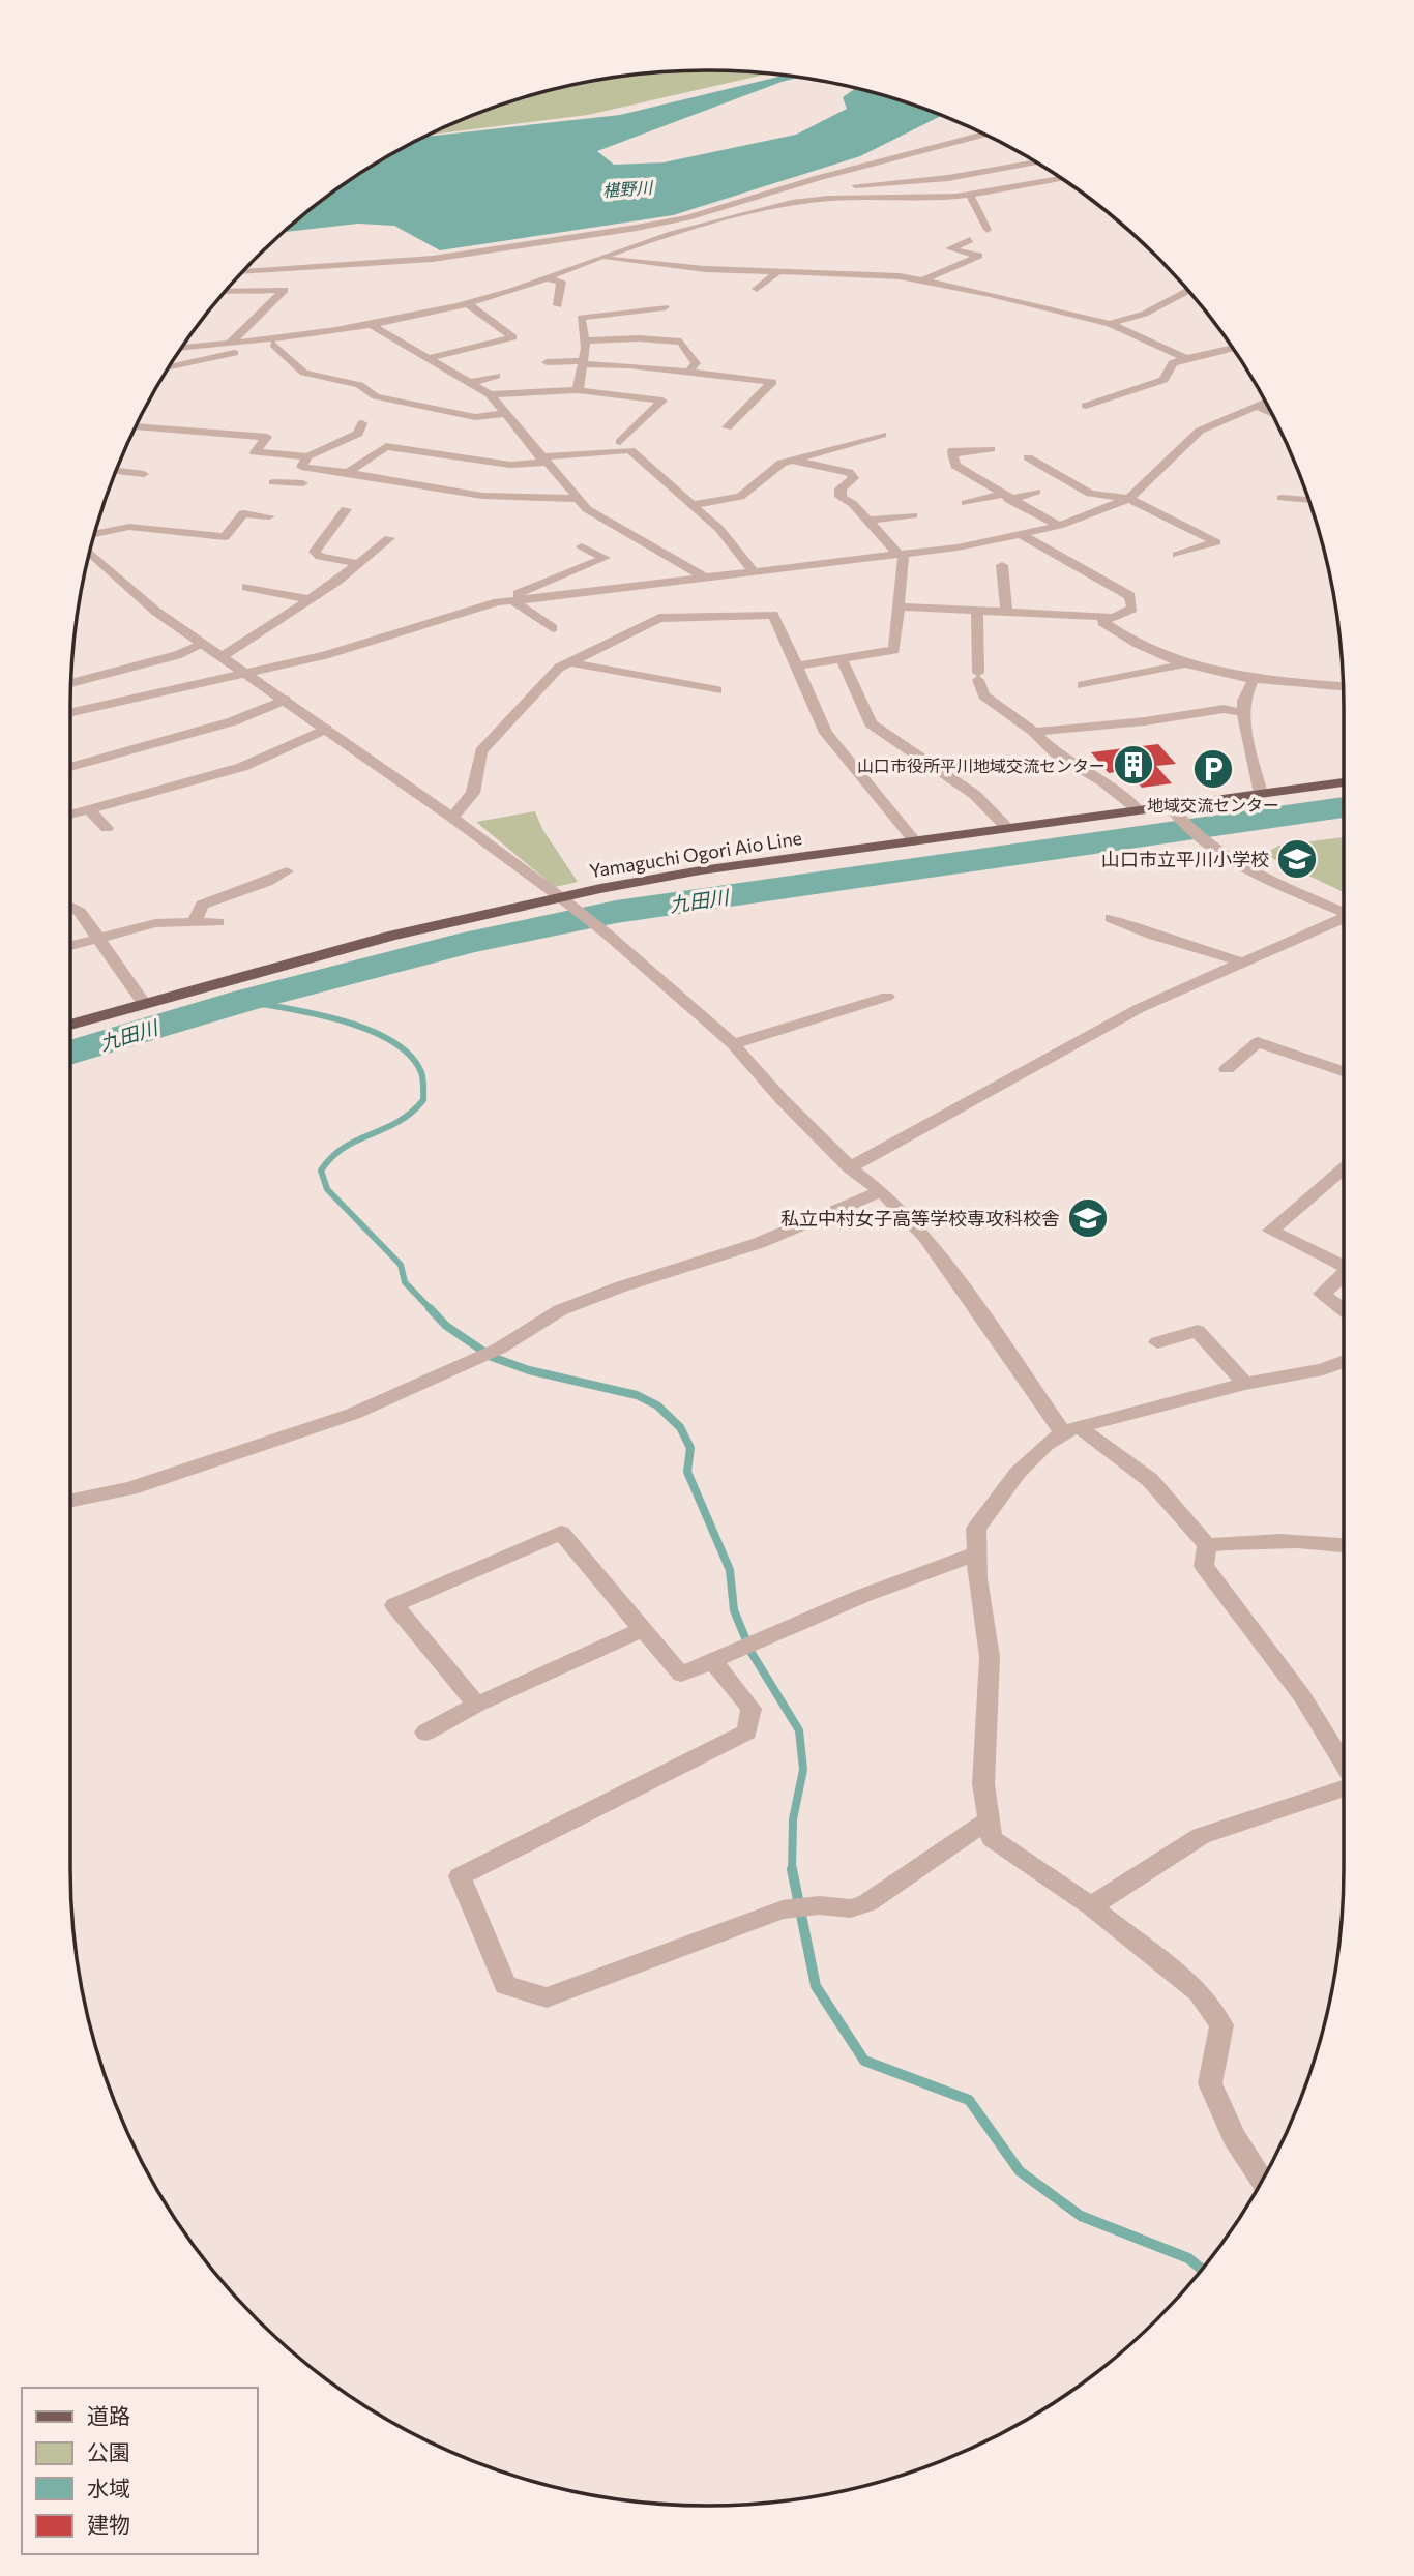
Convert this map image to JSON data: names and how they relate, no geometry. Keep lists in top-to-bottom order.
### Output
{
  "streets": {
    "main road": ["Yamaguchi Ogori Aio Line"]
  },
  "water": ["椹野川", "九田川"],
  "places": {
    "building": ["山口市役所平川地域交流センター"],
    "parking": ["地域交流センター"],
    "school or university": ["山口市立平川小学校", "私立中村女子高等学校専攻科校舎"]
  },
  "legend": [
    "道路",
    "公園",
    "水域",
    "建物"
  ]
}
